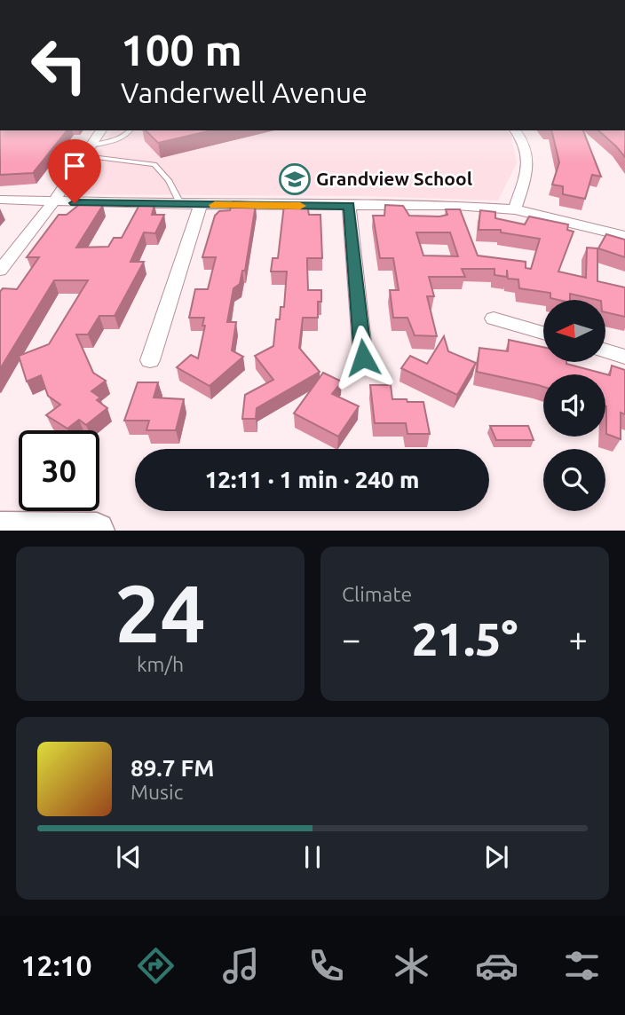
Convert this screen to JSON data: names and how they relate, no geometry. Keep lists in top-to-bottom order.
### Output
{
  "places": {
    "school or university": ["Grandview School"]
  },
  "north": "left",
  "page": {
    "turn": ["100 m", "Vanderwell Avenue"],
    "limit": "30",
    "trip": "12:11 · 1 min · 240 m",
    "tile": [
      ["24", "km/h"],
      "Climate"
    ],
    "heat": ["−", "21.5°", "+"],
    "song": ["89.7 FM", "Music"],
    "tabs": "12:10"
  }
}
